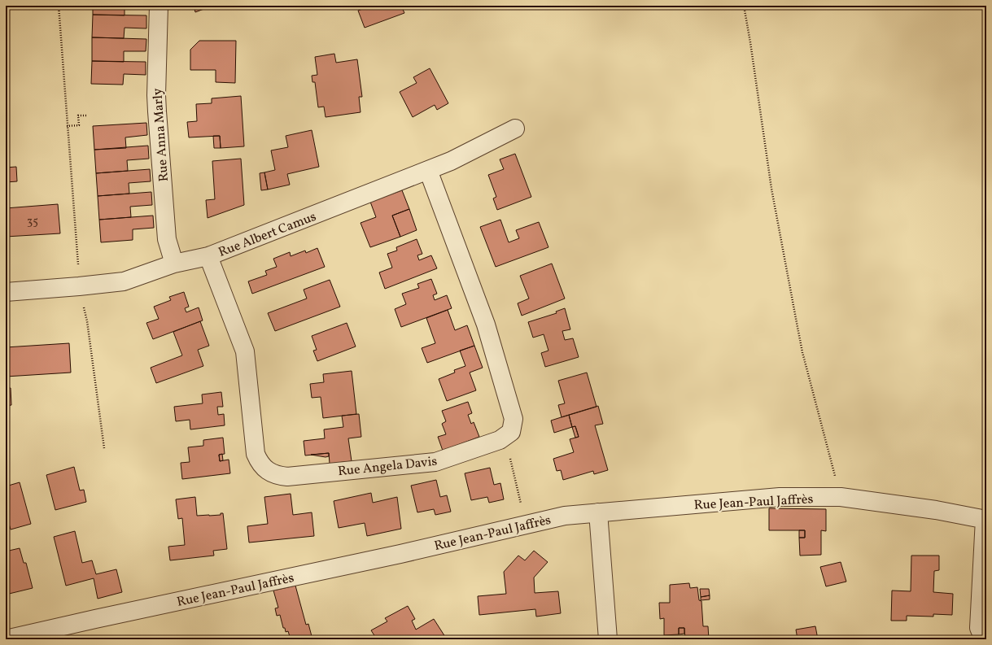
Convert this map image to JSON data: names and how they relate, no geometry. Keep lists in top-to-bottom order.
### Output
{
  "streets": {
    "street": [
      "Rue Anna Marly",
      "Rue Albert Camus",
      "Rue Angela Davis",
      "Rue Jean-Paul Jaffrès"
    ]
  },
  "crossings": [
    ["Rue Anna Marly", "Rue Albert Camus"],
    ["Rue Albert Camus", "Rue Angela Davis"]
  ],
  "house_numbers": ["35"]
}
